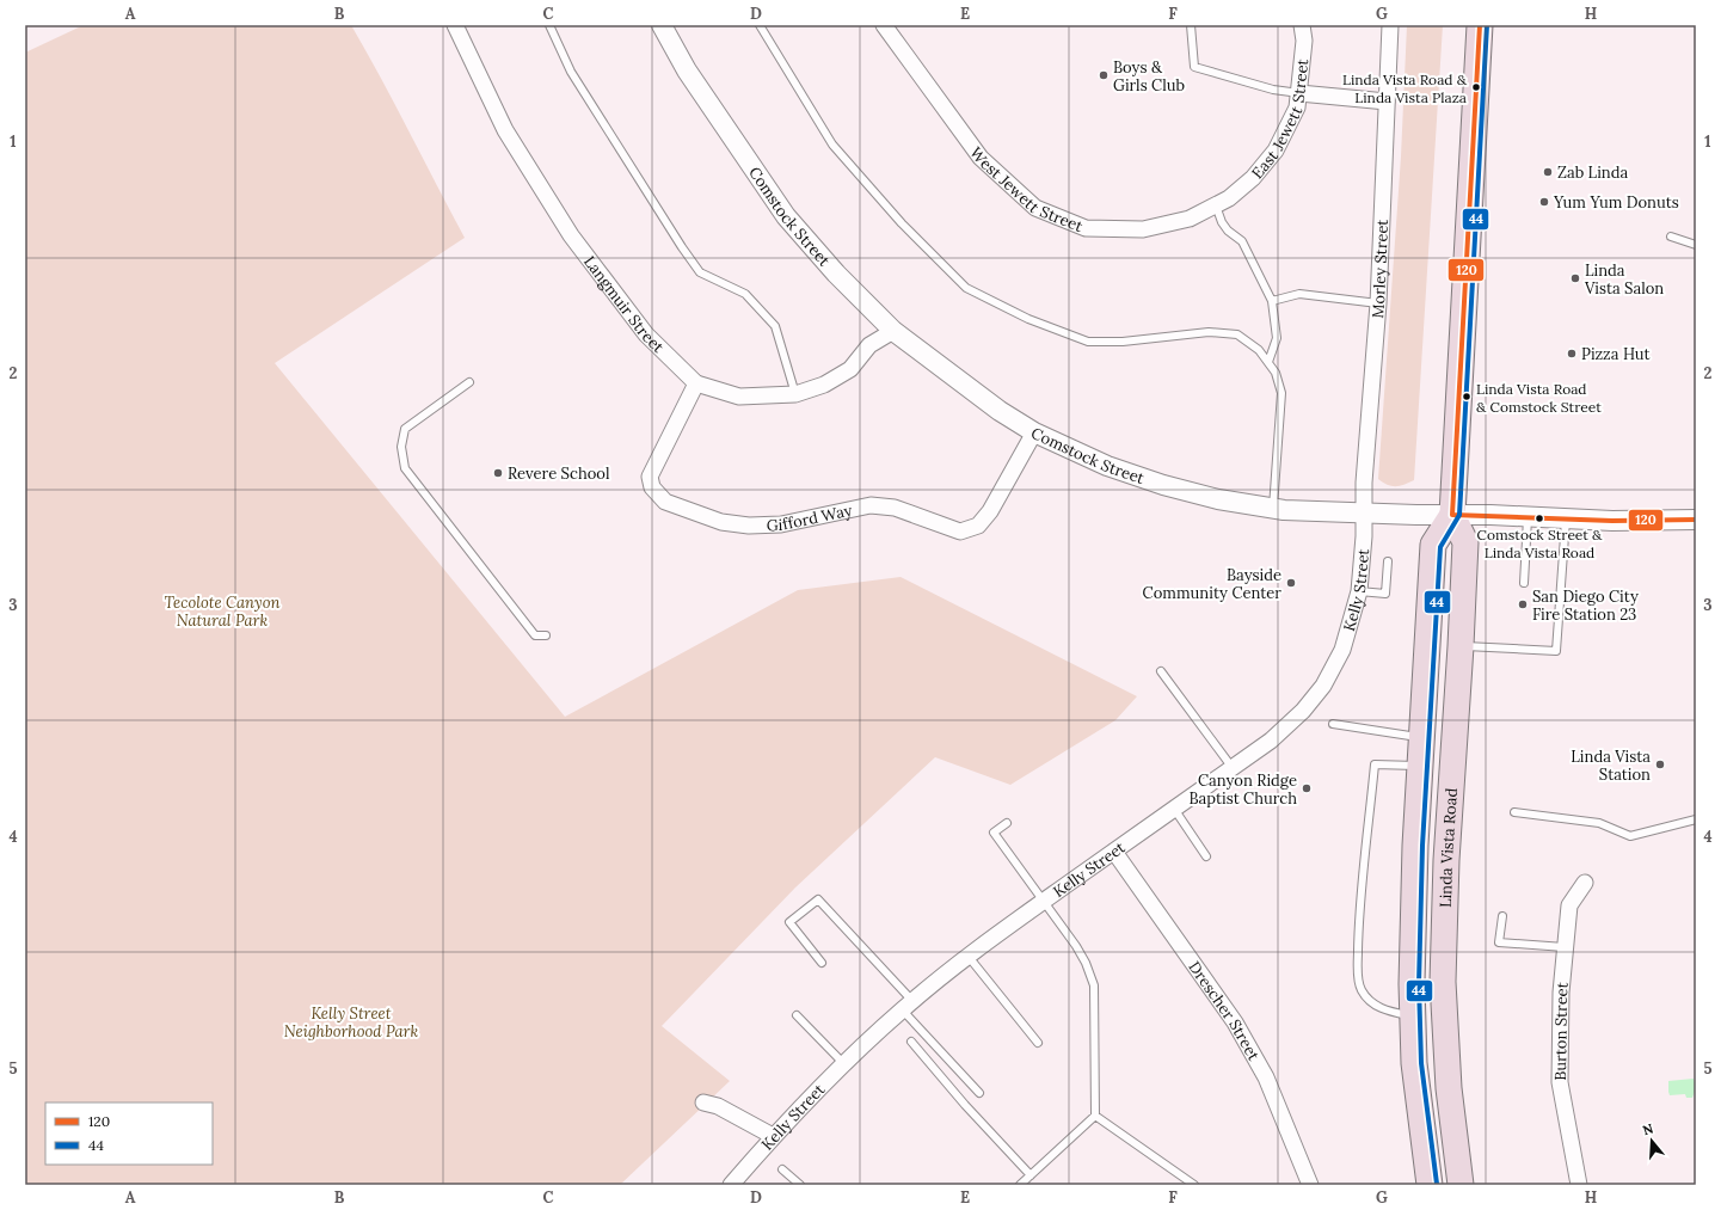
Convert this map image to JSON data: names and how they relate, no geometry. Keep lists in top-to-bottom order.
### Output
{
  "streets": {
    "main road": ["Linda Vista Road"],
    "street": [
      "East Jewett Street",
      "West Jewett Street",
      "Comstock Street",
      "Morley Street",
      "Langmuir Street",
      "Gifford Way",
      "Kelly Street",
      "Drescher Street",
      "Burton Street"
    ]
  },
  "crossings": [
    ["East Jewett Street", "West Jewett Street"],
    ["Comstock Street", "Morley Street"],
    ["Comstock Street", "Langmuir Street"],
    ["Comstock Street", "Gifford Way"],
    ["Comstock Street", "Kelly Street"],
    ["Comstock Street", "Linda Vista Road"],
    ["Morley Street", "Kelly Street"],
    ["Langmuir Street", "Gifford Way"],
    ["Kelly Street", "Drescher Street"]
  ],
  "parks": ["Tecolote Canyon Natural Park", "Kelly Street Neighborhood Park"],
  "places": [
    "Boys & Girls Club",
    "Linda Vista Road & Linda Vista Plaza",
    "Zab Linda",
    "Yum Yum Donuts",
    "Linda Vista Salon",
    "Pizza Hut",
    "Linda Vista Road & Comstock Street",
    "Revere School",
    "Comstock Street & Linda Vista Road",
    "Bayside Community Center",
    "San Diego City Fire Station 23",
    "Linda Vista Station",
    "Canyon Ridge Baptist Church"
  ],
  "lines": ["transit line 120", "transit line 44"],
  "legend": ["120", "44"],
  "north": "top",
  "grid": {
    "columns": [
      "A",
      "B",
      "C",
      "D",
      "E",
      "F",
      "G",
      "H"
    ],
    "rows": [
      "1",
      "2",
      "3",
      "4",
      "5"
    ]
  }
}
